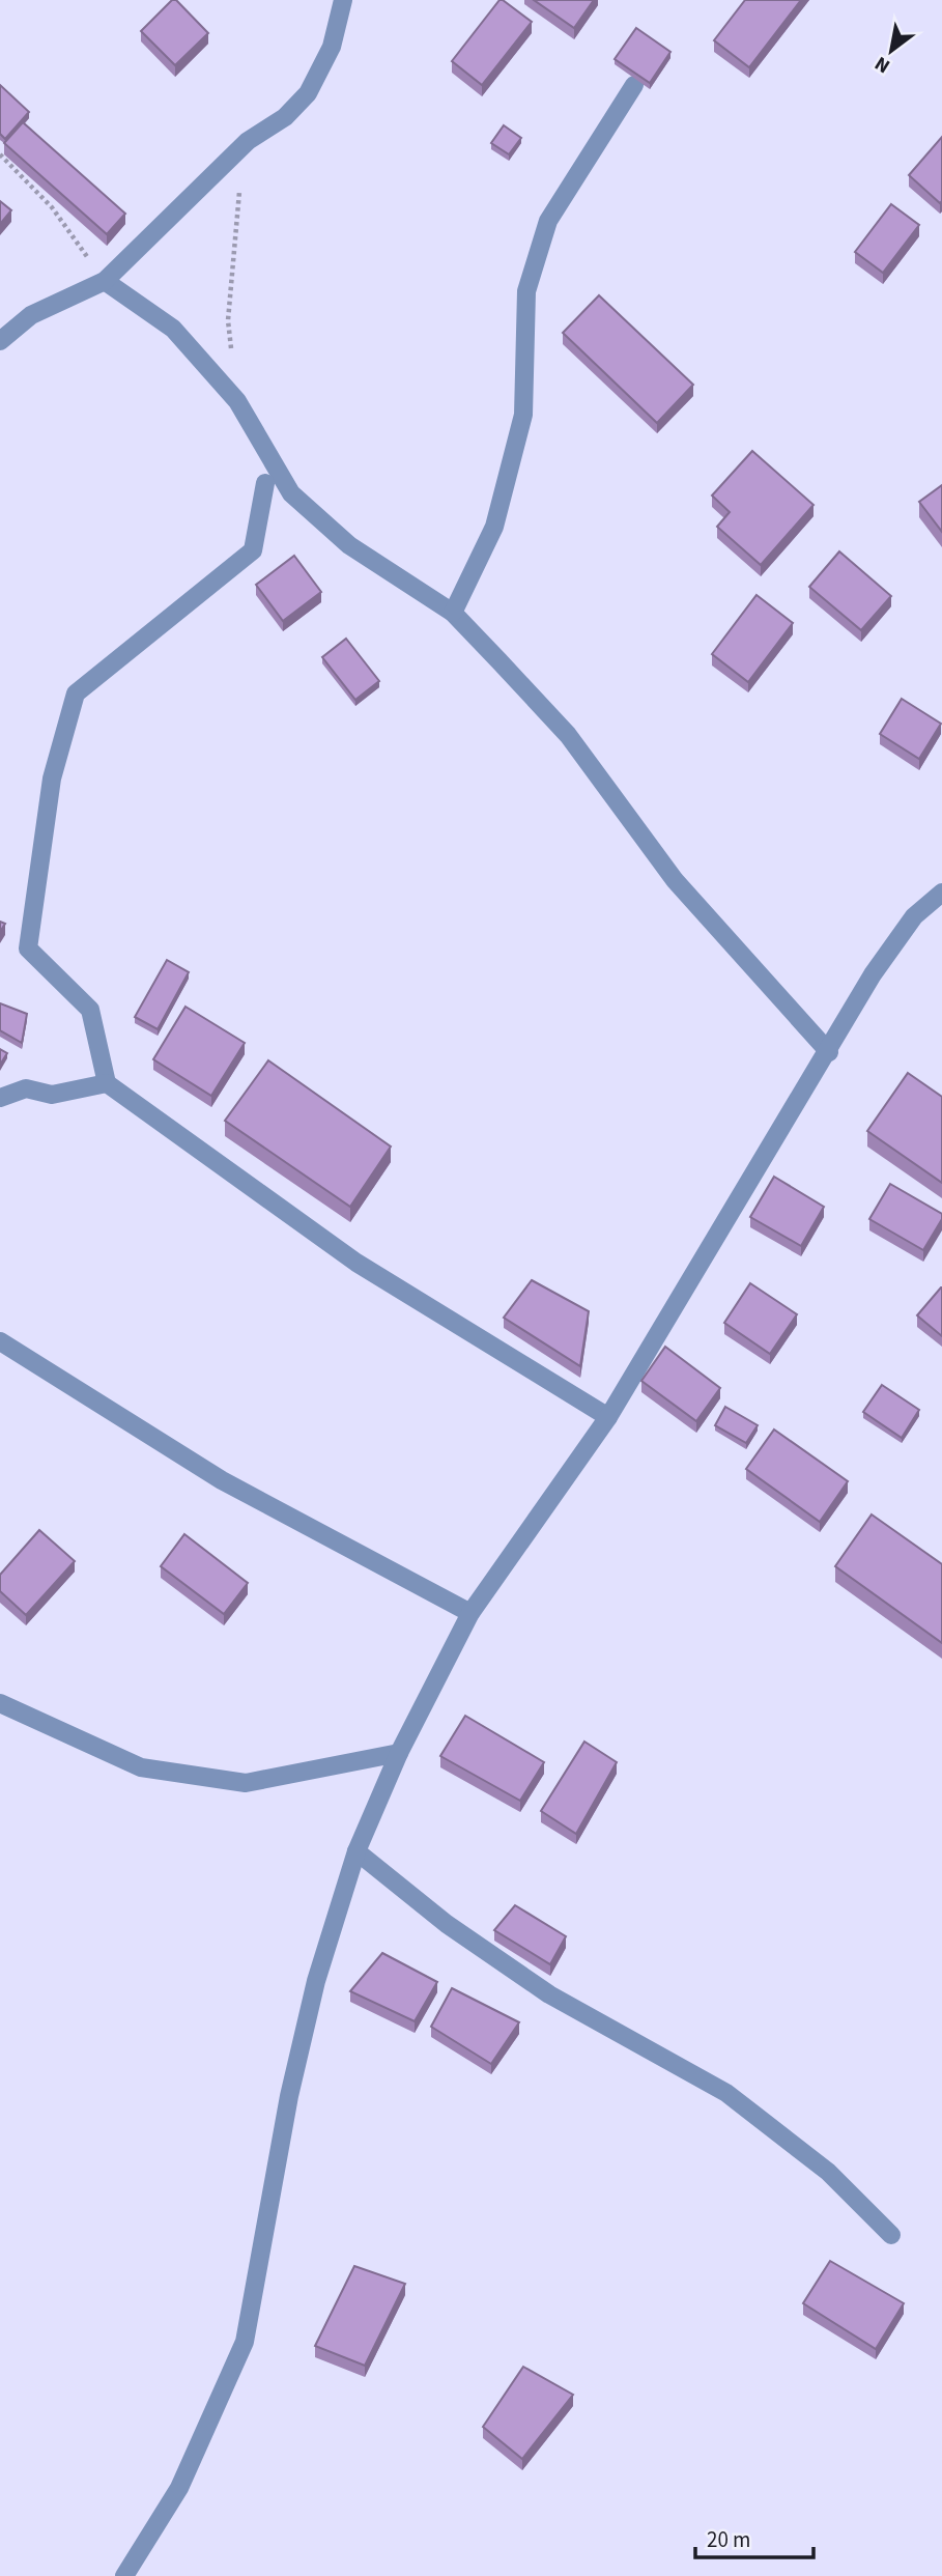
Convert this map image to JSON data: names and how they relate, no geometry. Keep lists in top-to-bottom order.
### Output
{
  "scale_bar": "20 m",
  "north": "bottom left"
}
